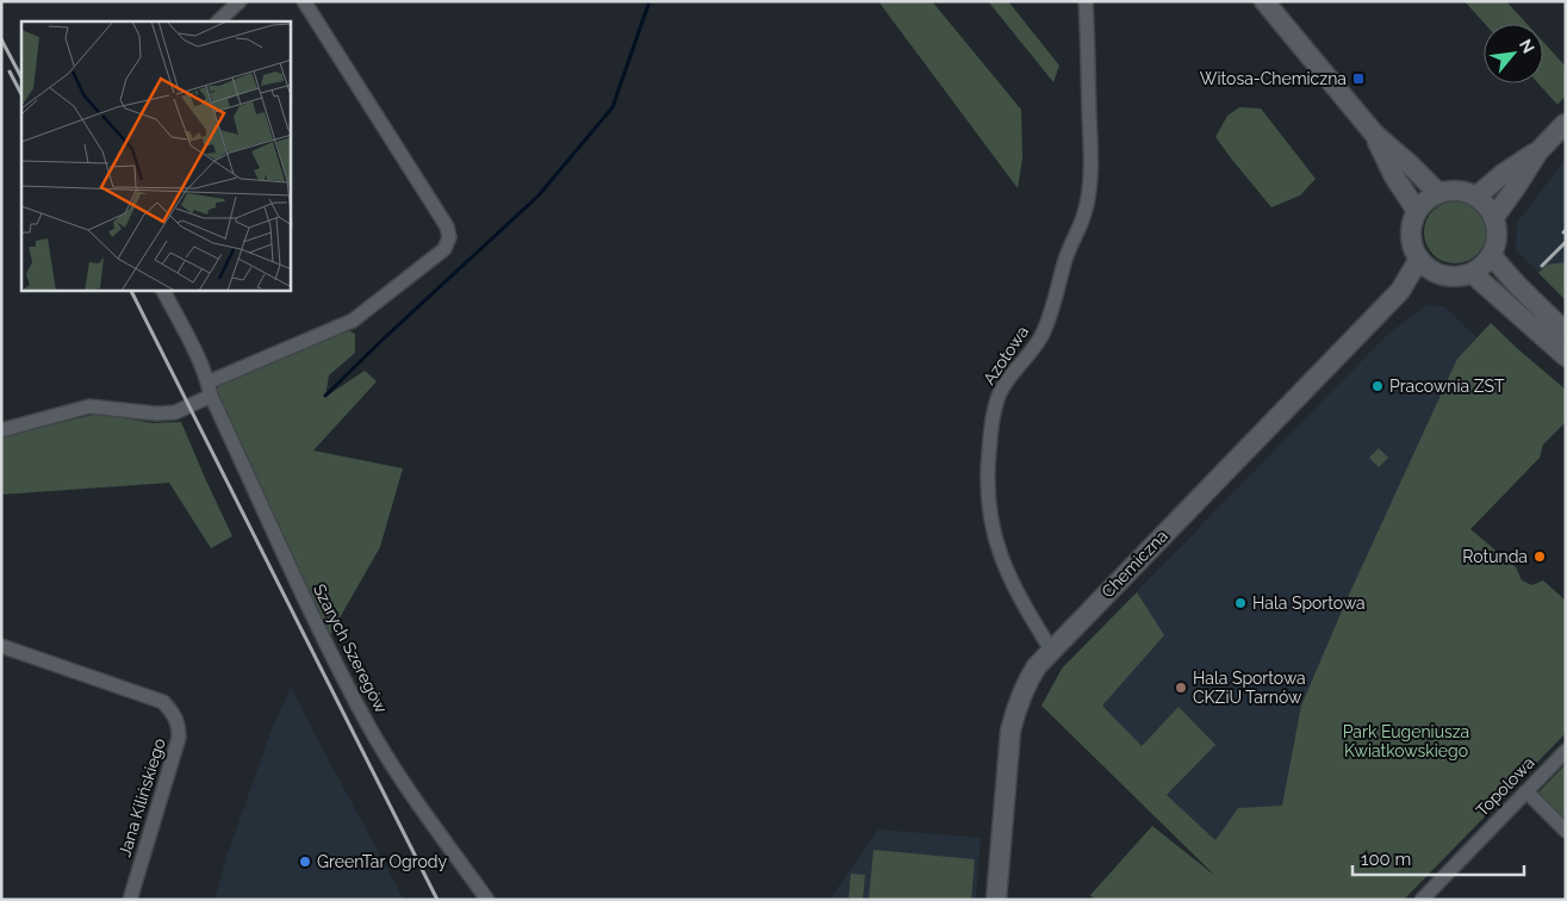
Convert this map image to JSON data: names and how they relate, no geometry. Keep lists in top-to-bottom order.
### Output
{
  "streets": {
    "street": [
      "Azotowa",
      "Chemiczna",
      "Szarych Szeregów",
      "Topolowa",
      "Jana Kilińskiego"
    ]
  },
  "crossings": [
    ["Azotowa", "Chemiczna"]
  ],
  "parks": ["Park Eugeniusza Kwiatkowskiego"],
  "places": {
    "transit": ["Witosa-Chemiczna"],
    "other": [
      "Pracownia ZST",
      "Rotunda",
      "Hala Sportowa",
      "Hala Sportowa CKZiU Tarnów",
      "GreenTar Ogrody"
    ]
  },
  "scale_bar": "100 m",
  "north": "top right"
}
